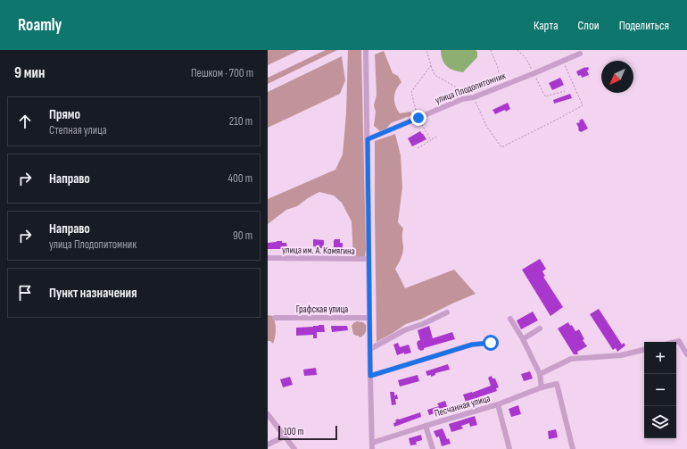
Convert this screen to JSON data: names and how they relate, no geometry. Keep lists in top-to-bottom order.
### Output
{
  "streets": {
    "street": [
      "улица Плодопитомник",
      "улица им. А. Комягина",
      "Графская улица",
      "Песчанная улица"
    ]
  },
  "scale_bar": "100 m",
  "north": "bottom left",
  "page": {
    "header": "Roamly",
    "nav": ["Карта", "Слои", "Поделиться"],
    "heading": ["9 мин", "Пешком · 700 m"],
    "list": [
      ["Прямо", "Степная улица", "210 m"],
      ["Направо", "400 m"],
      ["Направо", "улица Плодопитомник", "90 m"],
      "Пункт назначения"
    ],
    "map_buttons": ["+", "−"],
    "scale": "100 m"
  }
}
